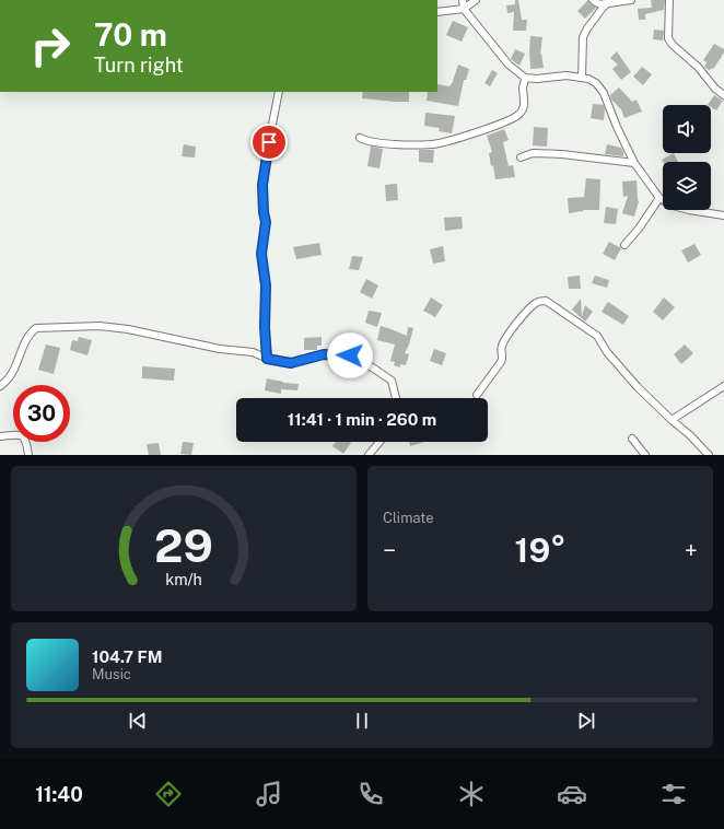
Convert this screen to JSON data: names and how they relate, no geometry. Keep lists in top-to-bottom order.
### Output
{
  "page": {
    "turn": ["70 m", "Turn right"],
    "limit": "30",
    "trip": "11:41 · 1 min · 260 m",
    "tile": "Climate",
    "heat": ["−", "19°", "+"],
    "song": ["104.7 FM", "Music"],
    "tabs": "11:40",
    "gauge": ["29", "km/h"]
  }
}
